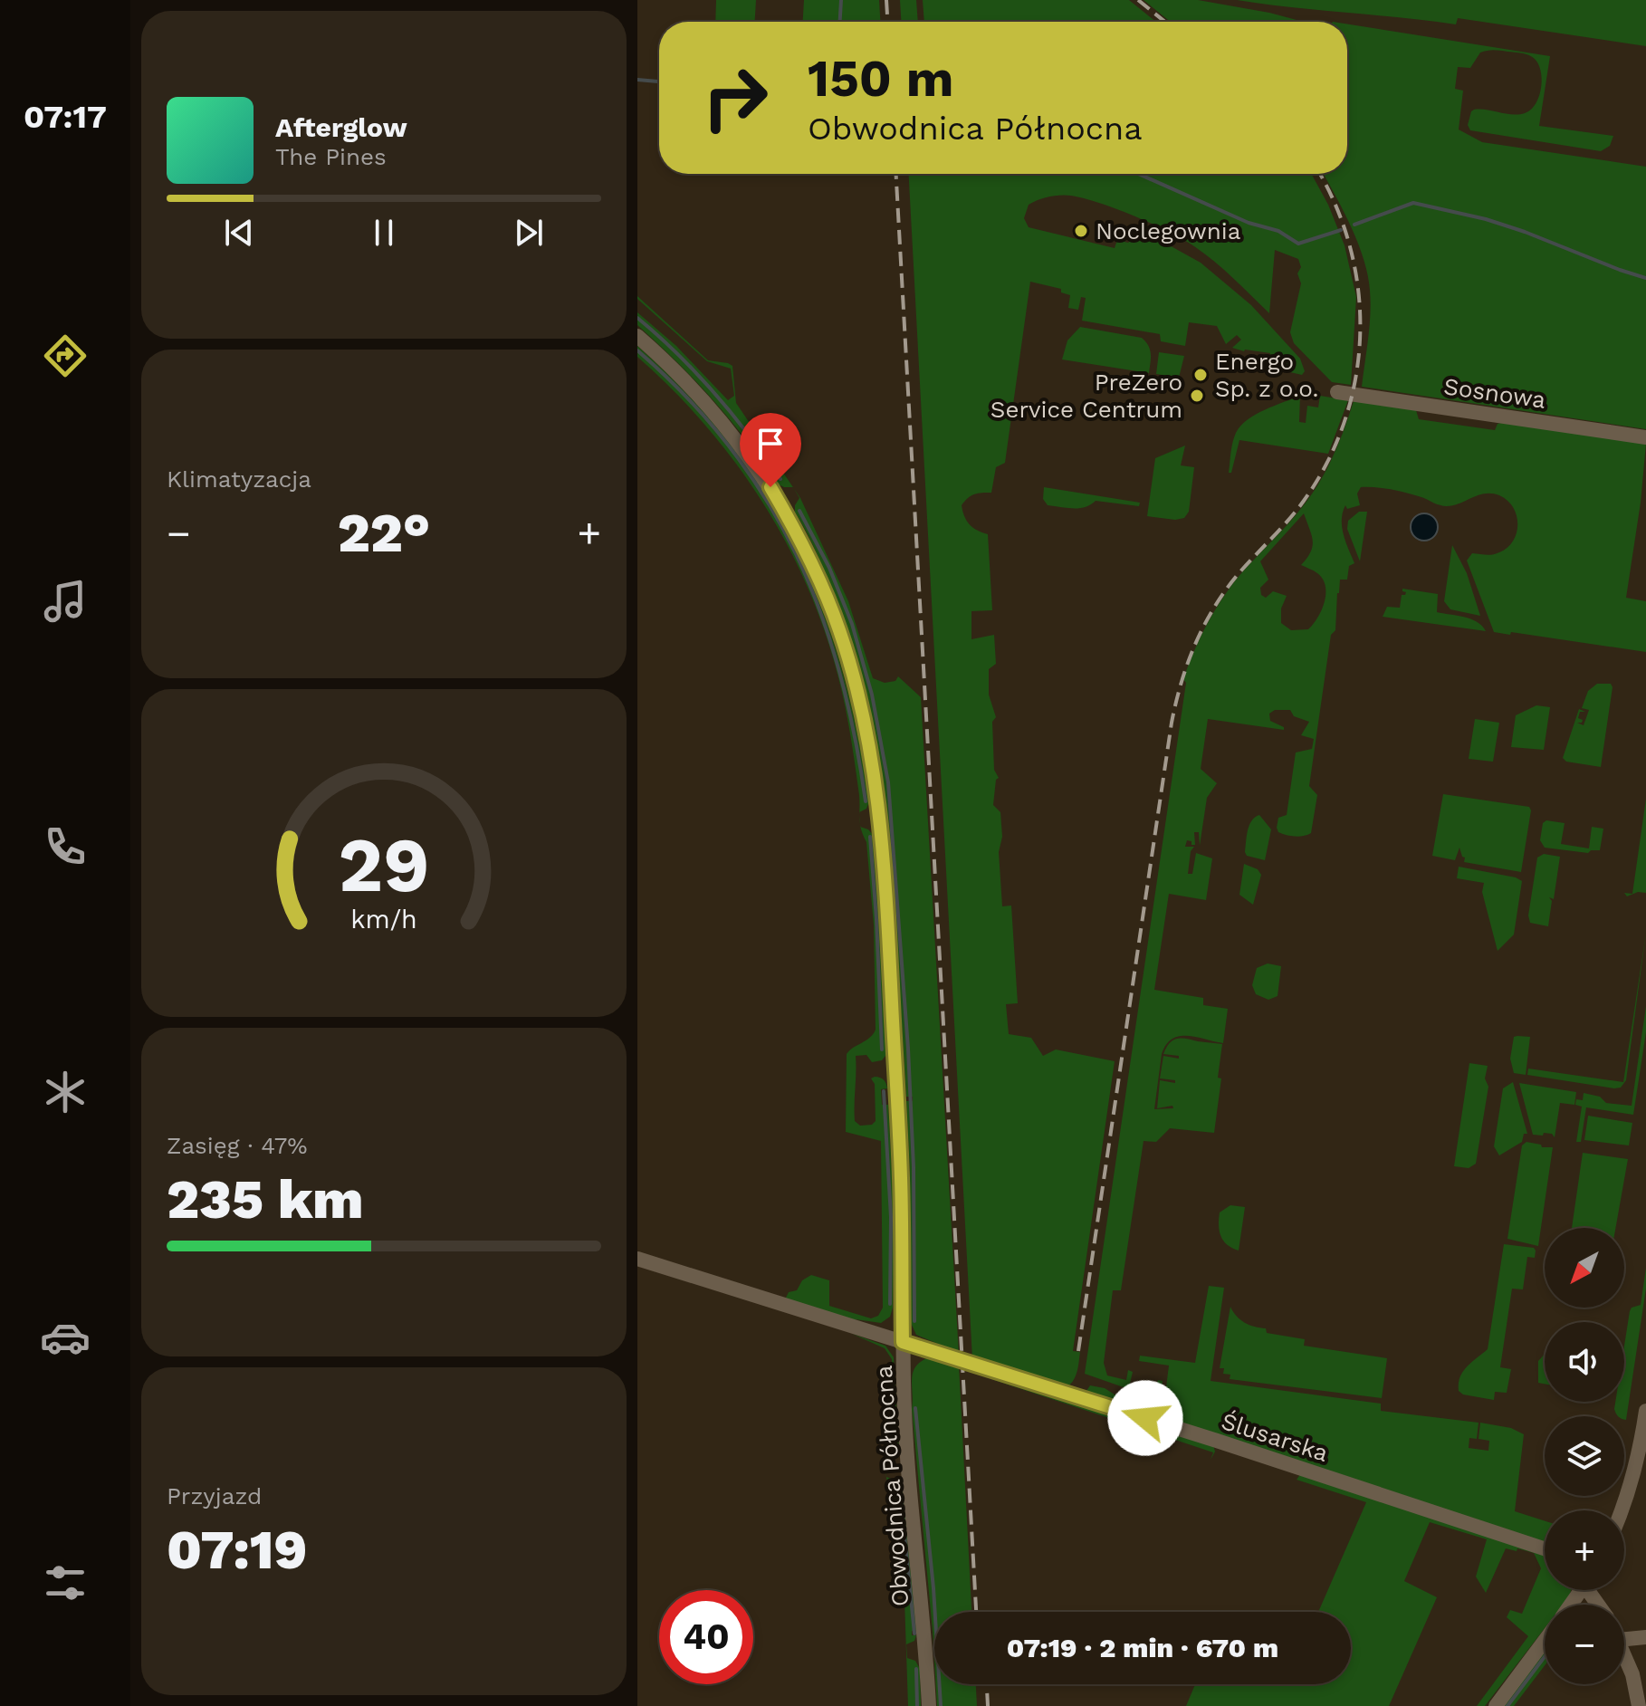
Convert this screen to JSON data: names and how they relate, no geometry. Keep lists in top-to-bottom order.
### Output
{
  "streets": {
    "street": ["Sosnowa", "Ślusarska", "Obwodnica Północna"]
  },
  "crossings": [
    ["Ślusarska", "Obwodnica Północna"]
  ],
  "places": ["Noclegownia", "Energo Sp. z o.o.", "PreZero Service Centrum"],
  "north": "bottom left",
  "page": {
    "tabs": "07:17",
    "turn": ["150 m", "Obwodnica Północna"],
    "song": ["Afterglow", "The Pines"],
    "tile": [
      "Klimatyzacja",
      ["Zasięg · 47%", "235 km"],
      ["Przyjazd", "07:19"]
    ],
    "heat": ["−", "22°", "+"],
    "map_buttons": ["+", "−"],
    "limit": "40",
    "trip": "07:19 · 2 min · 670 m",
    "gauge": ["29", "km/h"]
  }
}
